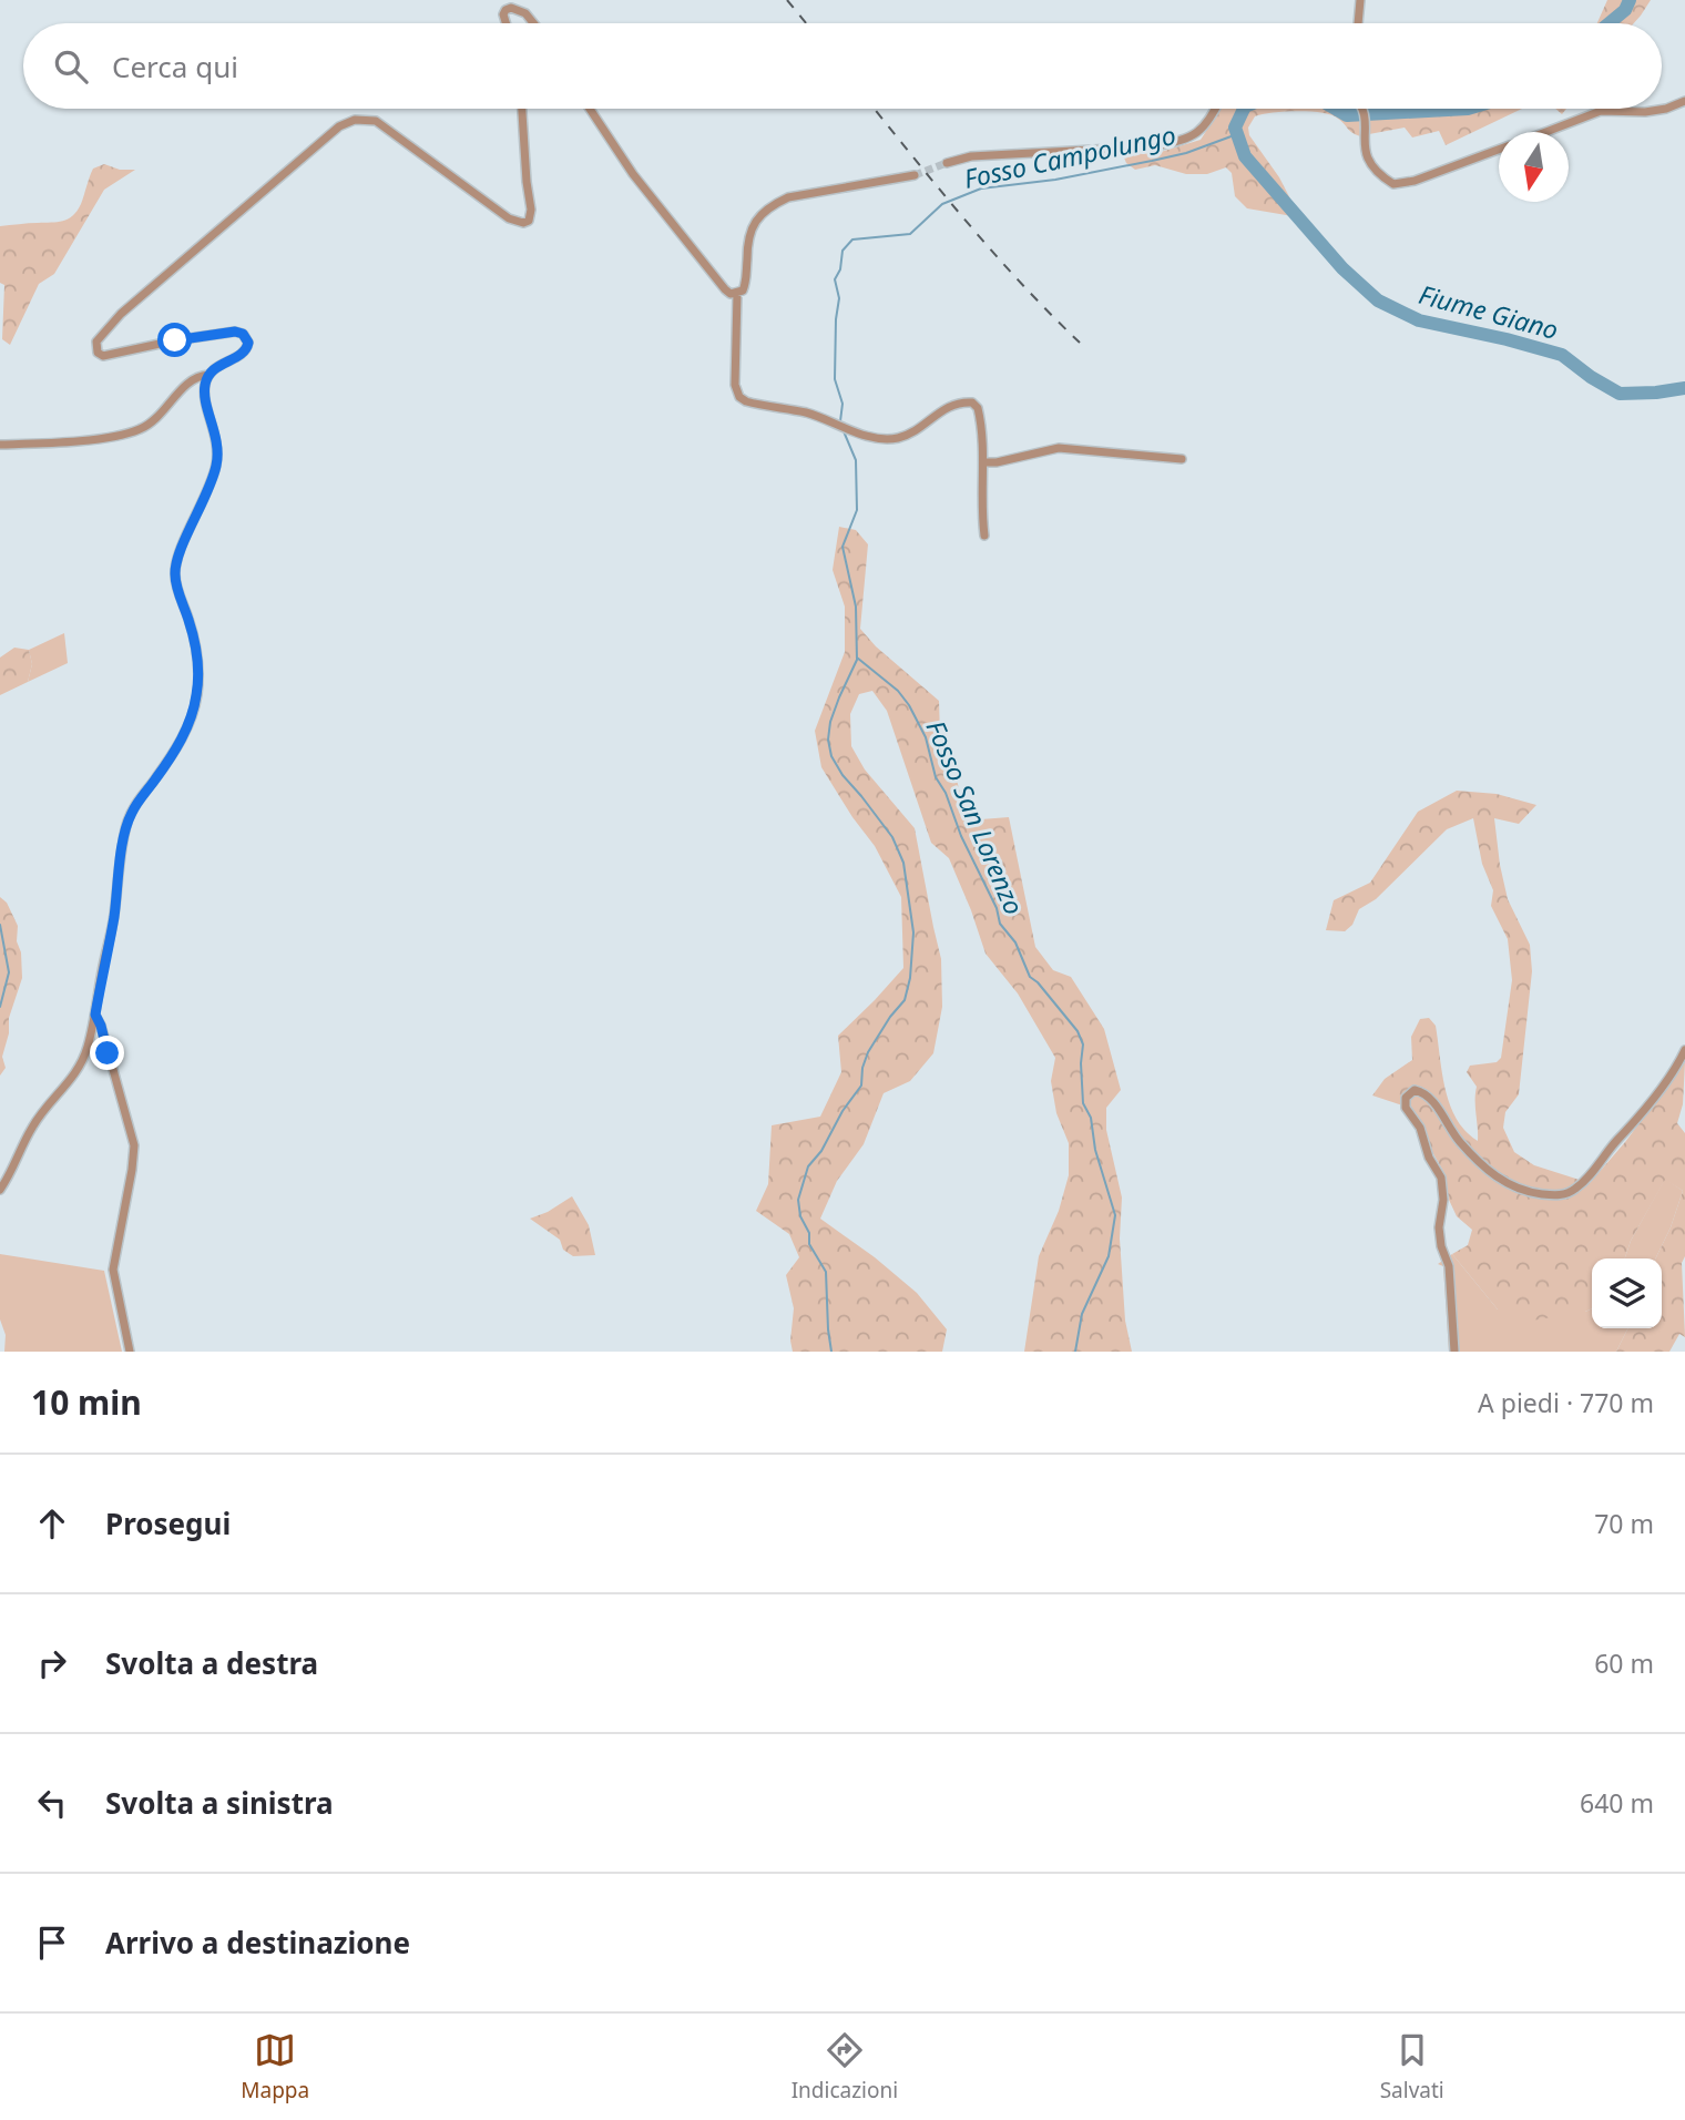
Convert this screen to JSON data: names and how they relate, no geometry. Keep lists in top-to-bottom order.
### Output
{
  "water": ["Fosso Campolungo", "Fiume Giano", "Fosso San Lorenzo"],
  "north": "bottom",
  "page": {
    "search": "Cerca qui",
    "heading": ["10 min", "A piedi · 770 m"],
    "list": [
      ["Prosegui", "70 m"],
      ["Svolta a destra", "60 m"],
      ["Svolta a sinistra", "640 m"],
      "Arrivo a destinazione"
    ],
    "nav": ["Mappa", "Indicazioni", "Salvati"]
  }
}
